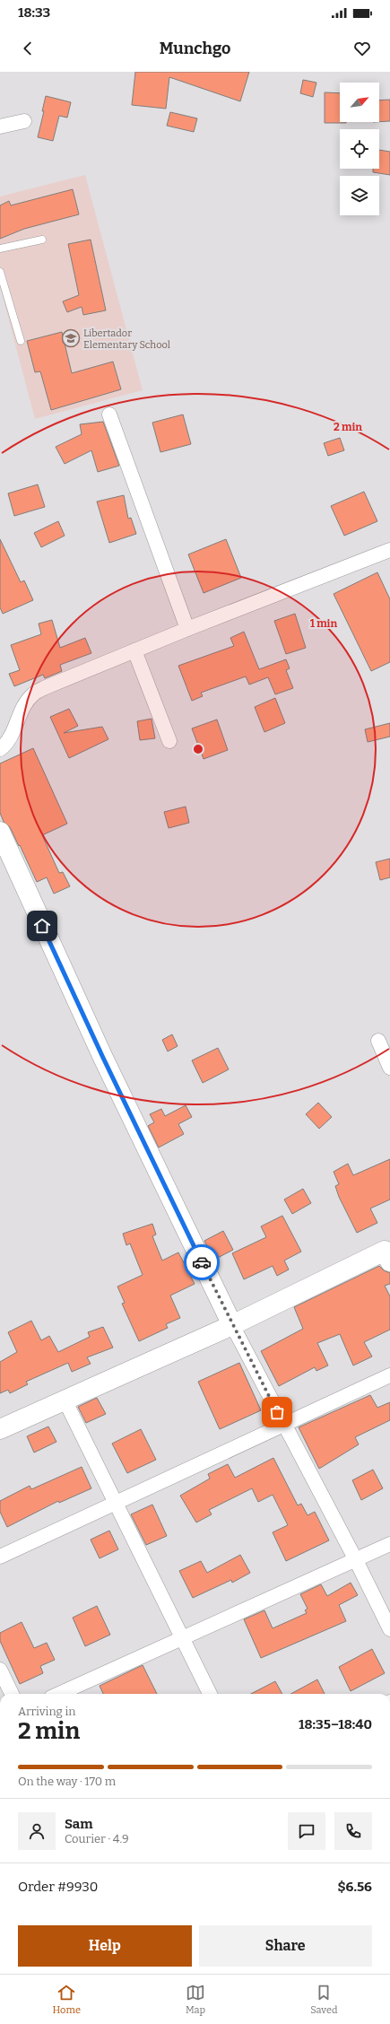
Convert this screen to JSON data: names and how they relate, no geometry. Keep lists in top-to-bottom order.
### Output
{
  "places": {
    "school or university": ["Libertador Elementary School"]
  },
  "north": "top right",
  "page": {
    "status": "18:33",
    "header": "Munchgo",
    "heading": ["2 min", "Arriving in", "18:35–18:40"],
    "panel": [
      "Sam",
      "Courier · 4.9",
      "Order #9930",
      "$6.56"
    ],
    "bar": "On the way · 170 m",
    "buttons": ["Help", "Share"],
    "tabs": ["Home", "Map", "Saved"]
  },
  "rings": ["2 min", "1 min"]
}
